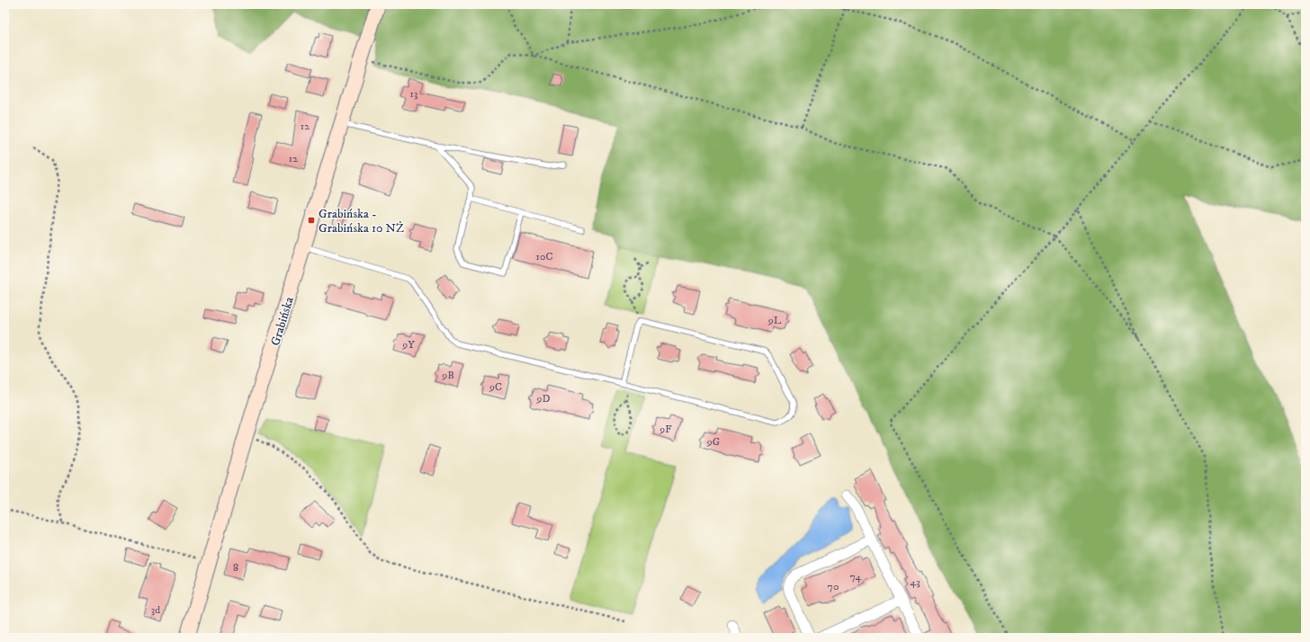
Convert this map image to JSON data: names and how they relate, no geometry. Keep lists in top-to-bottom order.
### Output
{
  "streets": {
    "street": ["Grabińska"]
  },
  "places": {
    "transit": ["Grabińska - Grabińska 10 NŻ"]
  },
  "house_numbers": [
    "13",
    "12",
    "12",
    "10C",
    "9L",
    "9Y",
    "9B",
    "9C",
    "9D",
    "9F",
    "9G",
    "8",
    "74",
    "43",
    "70",
    "3d"
  ]
}
